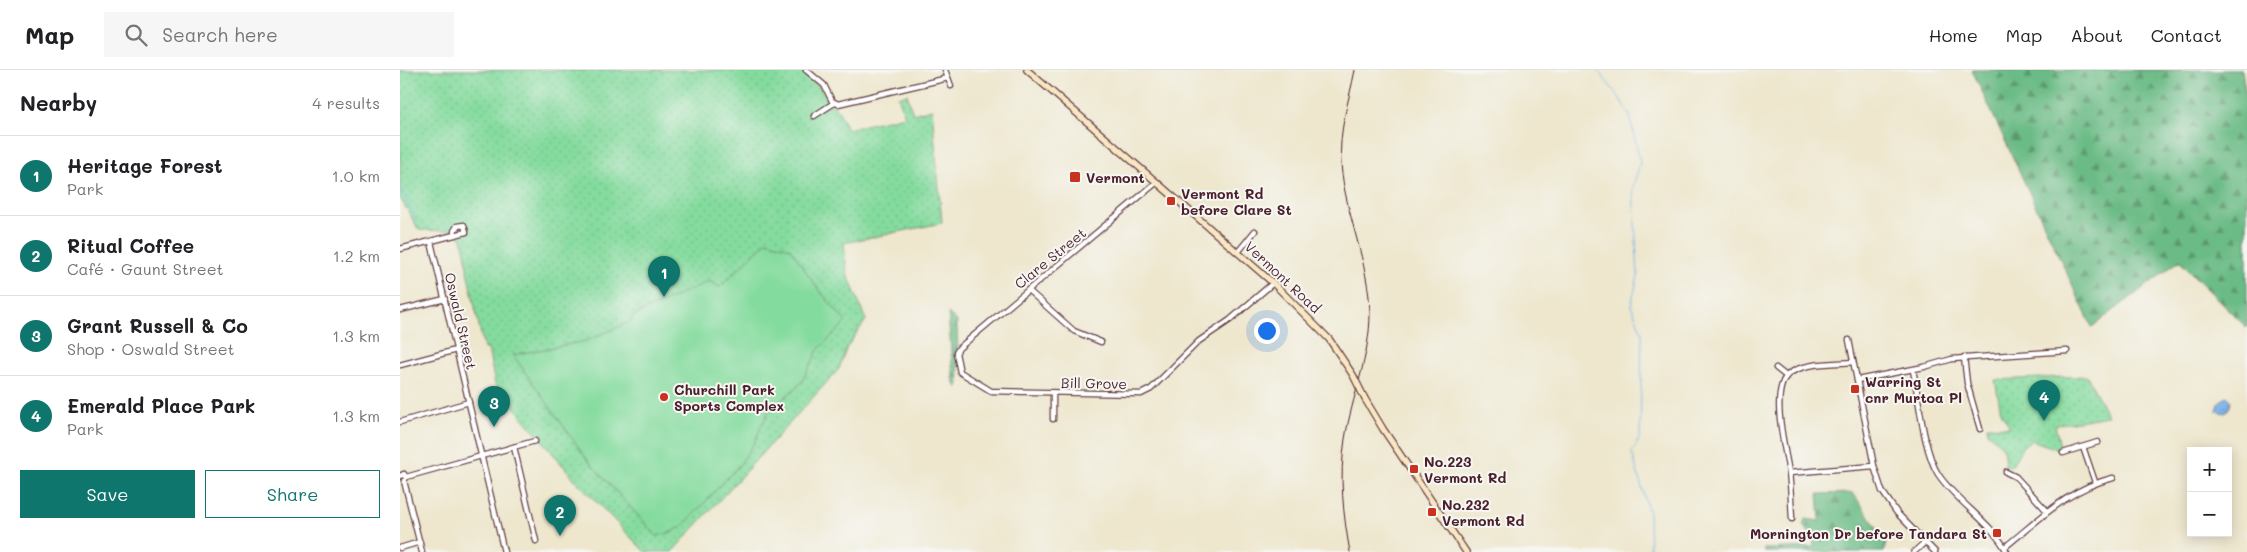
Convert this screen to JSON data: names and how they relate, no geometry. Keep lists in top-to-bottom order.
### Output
{
  "streets": {
    "street": [
      "Clare Street",
      "Vermont Road",
      "Oswald Street",
      "Bill Grove"
    ]
  },
  "crossings": [
    ["Clare Street", "Vermont Road"],
    ["Clare Street", "Bill Grove"],
    ["Vermont Road", "Bill Grove"]
  ],
  "places": {
    "transit": [
      "Vermont",
      "Vermont Rd before Clare St",
      "Warring St cnr Murtoa Pl",
      "No.223 Vermont Rd",
      "No.232 Vermont Rd",
      "Mornington Dr before Tandara St"
    ],
    "other": ["Churchill Park Sports Complex"]
  },
  "page": {
    "header": "Map",
    "search": "Search here",
    "nav": [
      "Home",
      "Map",
      "About",
      "Contact"
    ],
    "heading": ["Nearby", "4 results"],
    "list": [
      {
        "mark": "1",
        "name": "Heritage Forest",
        "note": "Park",
        "value": "1.0 km"
      },
      {
        "mark": "2",
        "name": "Ritual Coffee",
        "note": "Café · Gaunt Street",
        "value": "1.2 km"
      },
      {
        "mark": "3",
        "name": "Grant Russell & Co",
        "note": "Shop · Oswald Street",
        "value": "1.3 km"
      },
      {
        "mark": "4",
        "name": "Emerald Place Park",
        "note": "Park",
        "value": "1.3 km"
      }
    ],
    "pins": [
      "1",
      "4",
      "3",
      "2"
    ],
    "map_buttons": ["+", "−"],
    "buttons": ["Save", "Share"]
  }
}
